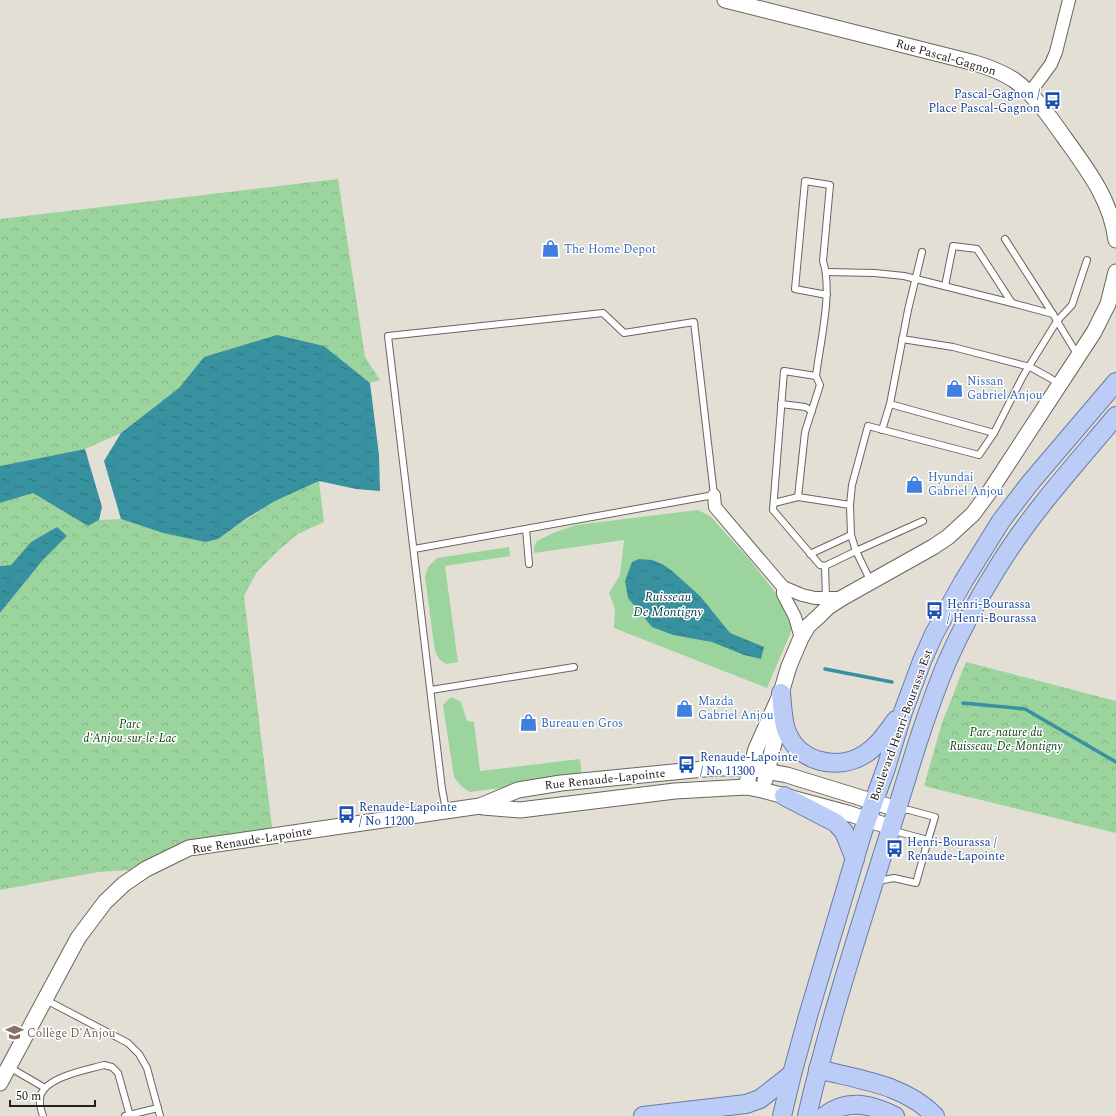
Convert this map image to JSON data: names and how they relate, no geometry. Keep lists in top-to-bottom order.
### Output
{
  "streets": {
    "main road": ["Boulevard Henri-Bourassa Est"],
    "street": ["Rue Pascal-Gagnon", "Rue Renaude-Lapointe"]
  },
  "crossings": [
    ["Boulevard Henri-Bourassa Est", "Rue Renaude-Lapointe"]
  ],
  "water": ["Ruisseau De Montigny"],
  "parks": ["Parc d'Anjou-sur-le-Lac", "Parc-nature du Ruisseau-De-Montigny"],
  "places": {
    "bus stop": [
      "Pascal-Gagnon / Place Pascal-Gagnon",
      "Henri-Bourassa / Henri-Bourassa",
      "Renaude-Lapointe / No 11300",
      "Renaude-Lapointe / No 11200",
      "Henri-Bourassa / Renaude-Lapointe"
    ],
    "shop": [
      "The Home Depot",
      "Nissan Gabriel Anjou",
      "Hyundai Gabriel Anjou",
      "Mazda Gabriel Anjou",
      "Bureau en Gros"
    ],
    "school or university": ["Collège D'Anjou"]
  },
  "scale_bar": "50 m"
}
